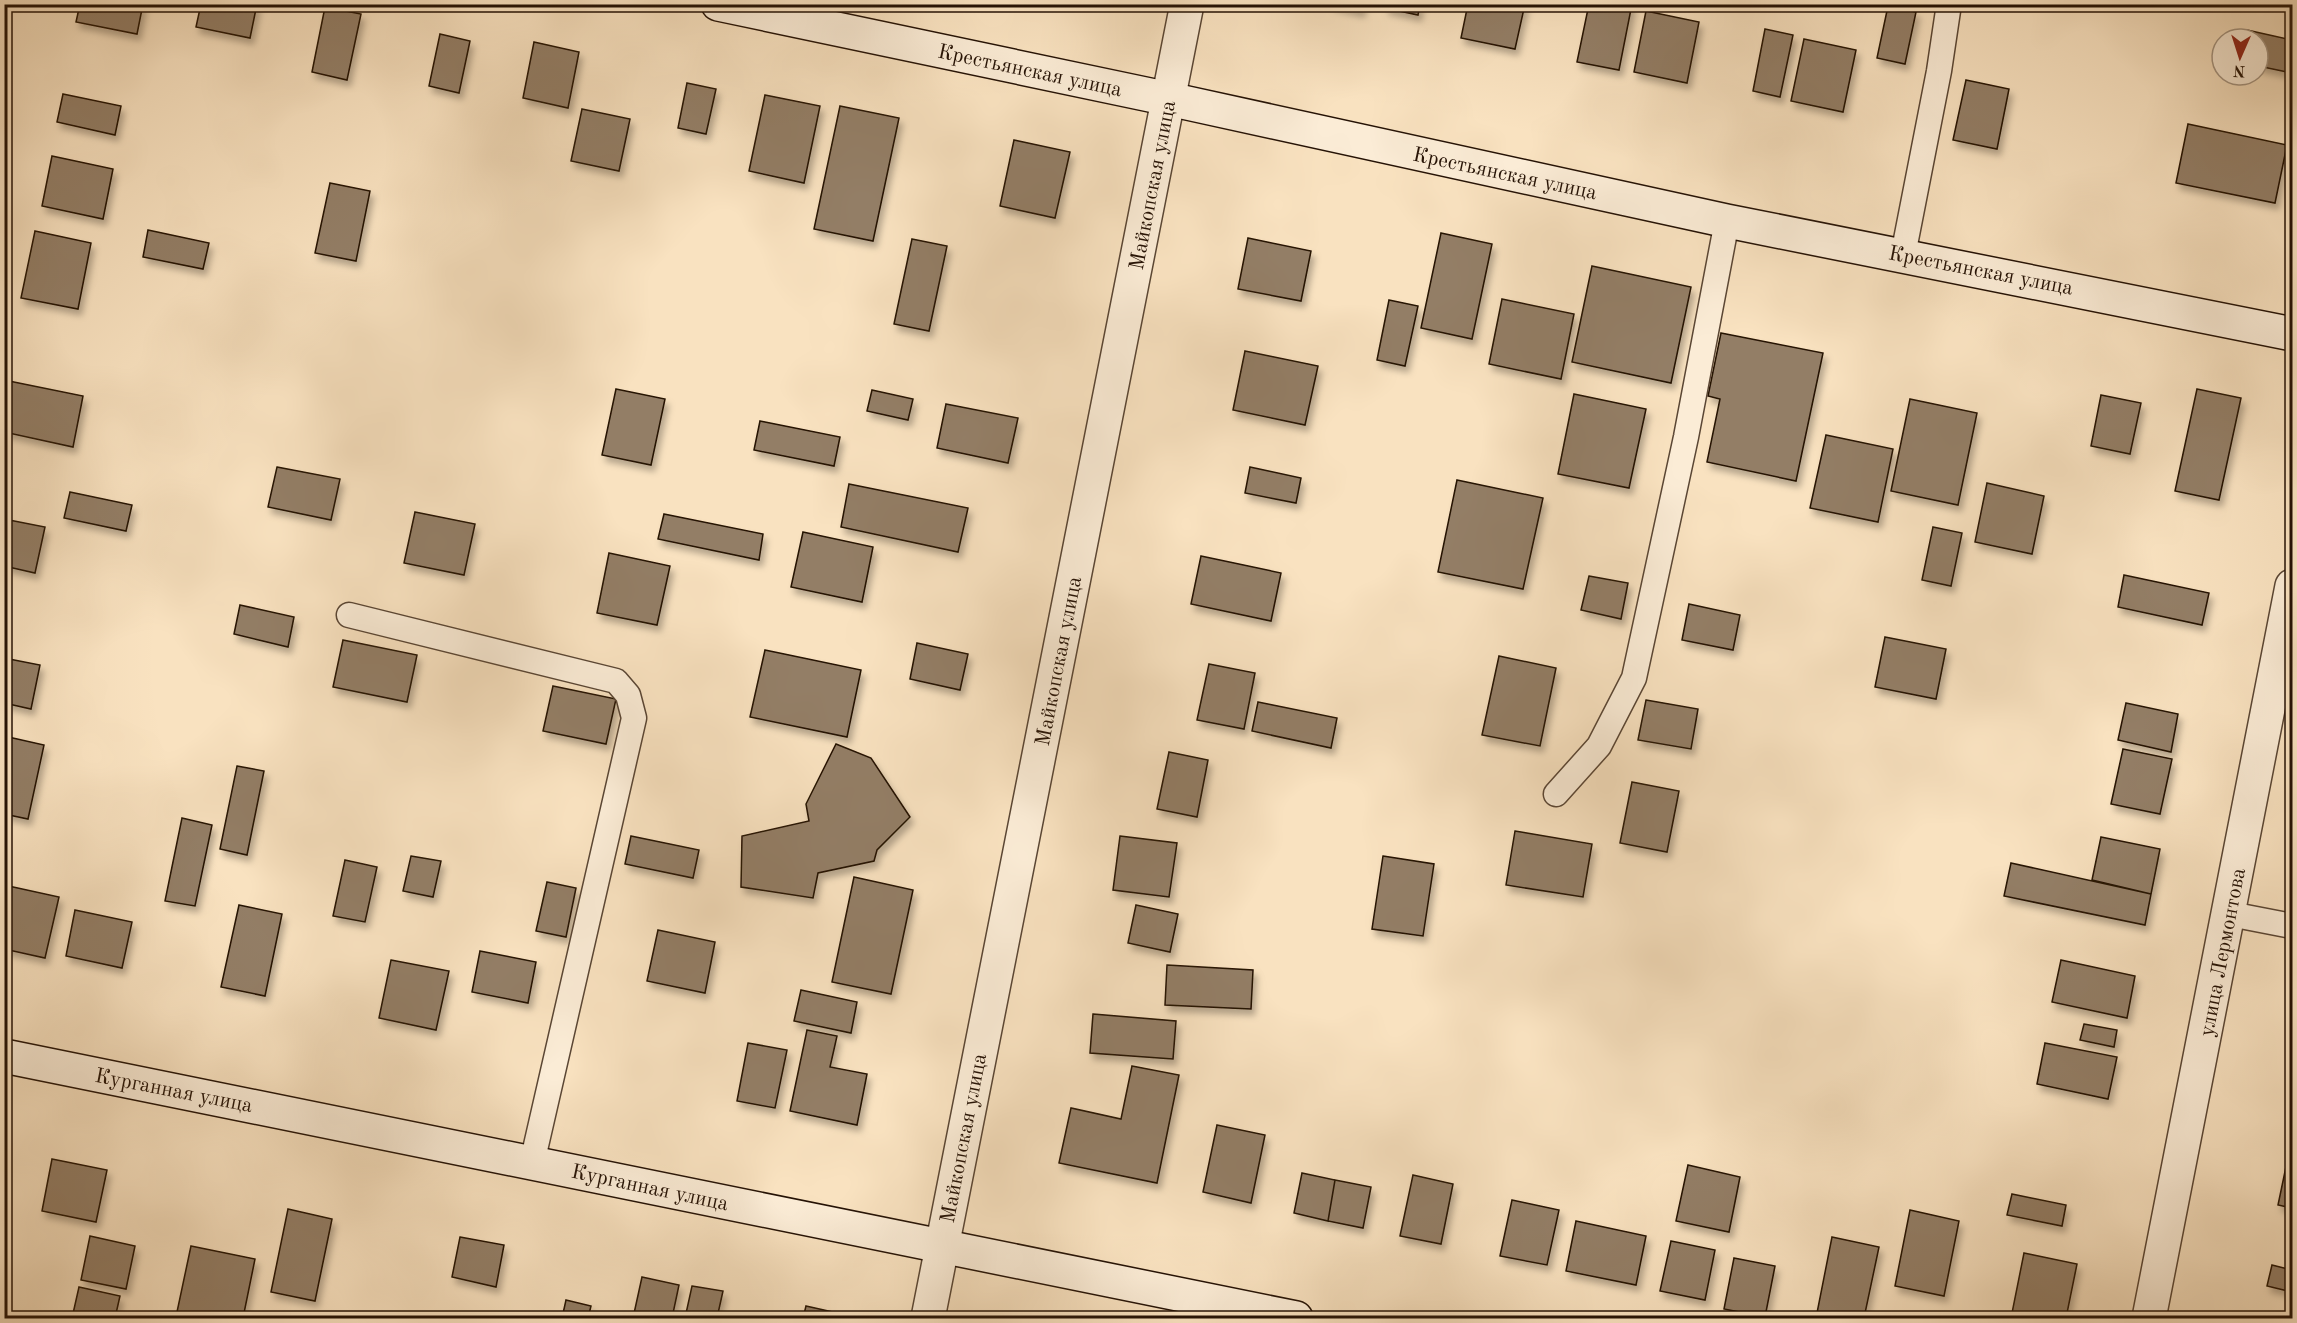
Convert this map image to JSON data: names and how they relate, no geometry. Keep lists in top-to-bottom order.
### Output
{
  "streets": {
    "street": [
      "Крестьянская улица",
      "Майкопская улица",
      "улица Лермонтова",
      "Курганная улица"
    ]
  },
  "crossings": [
    ["Крестьянская улица", "Майкопская улица"],
    ["Майкопская улица", "Курганная улица"]
  ],
  "north": "bottom"
}
